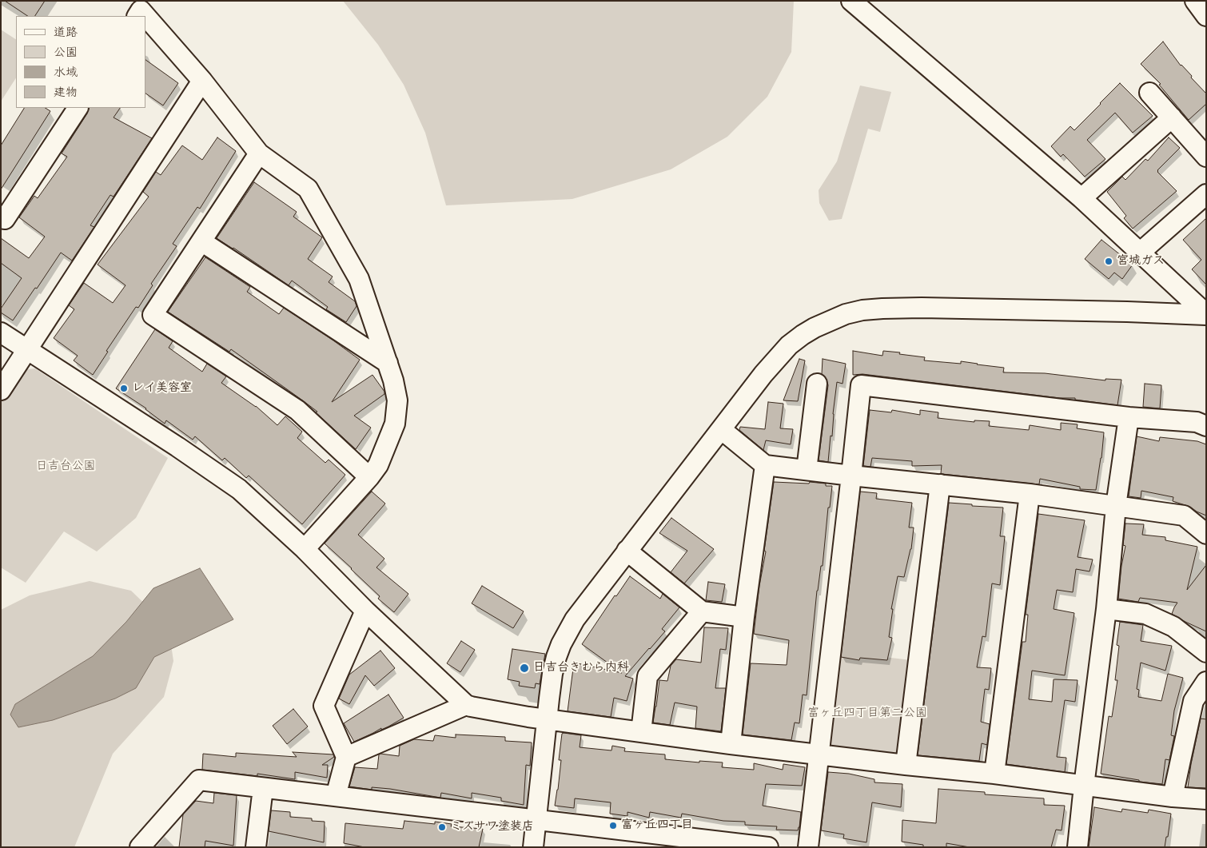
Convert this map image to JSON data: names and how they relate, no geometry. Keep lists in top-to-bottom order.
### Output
{
  "parks": ["日吉台公園", "富ヶ丘四丁目第二公園"],
  "places": [
    "宮城ガス",
    "レイ美容室",
    "日吉台きむら内科",
    "富ヶ丘四丁目",
    "ミズサワ塗装店"
  ],
  "legend": [
    "道路",
    "公園",
    "水域",
    "建物"
  ]
}
